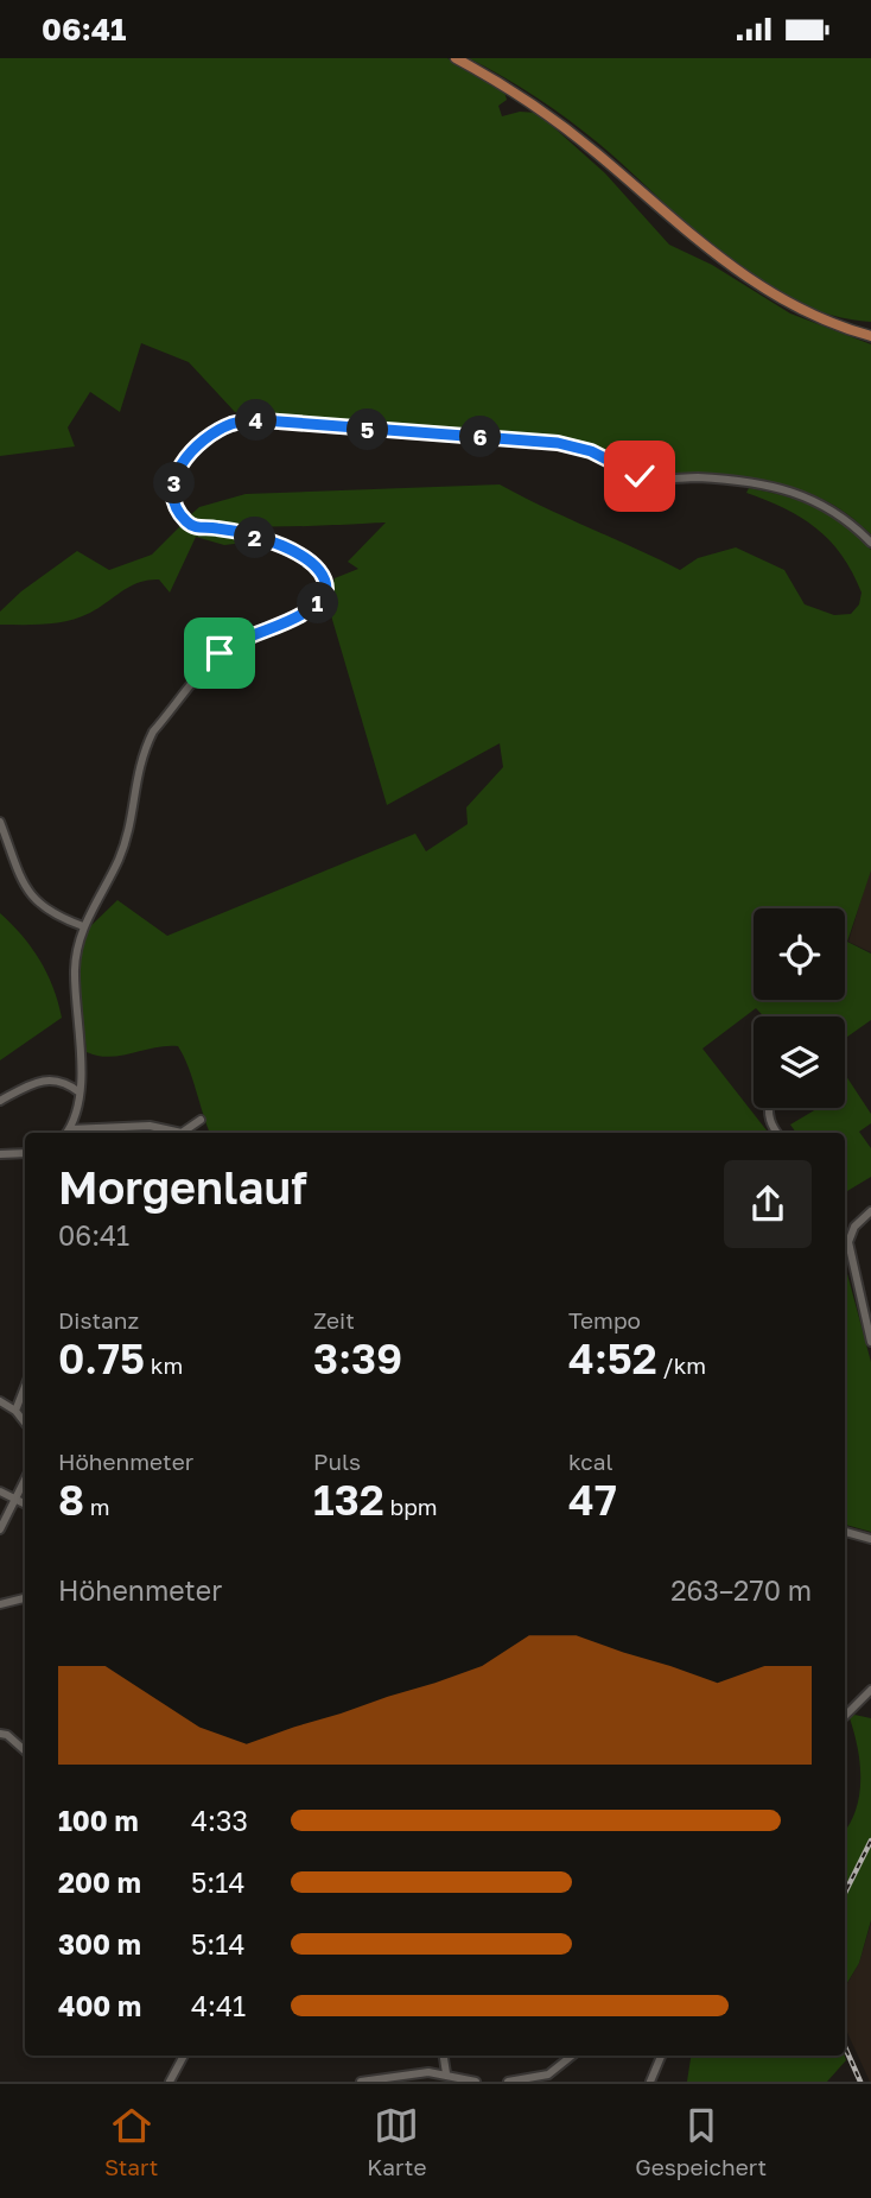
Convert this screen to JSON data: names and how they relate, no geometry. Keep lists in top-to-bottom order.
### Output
{
  "page": {
    "status": "06:41",
    "pins": [
      "4",
      "5",
      "6",
      "3",
      "2",
      "1"
    ],
    "heading": ["Morgenlauf", "06:41"],
    "stats": [
      ["Distanz", "0.75 km"],
      ["Zeit", "3:39"],
      ["Tempo", "4:52 /km"],
      ["Höhenmeter", "8 m"],
      ["Puls", "132 bpm"],
      ["kcal", "47"]
    ],
    "chart": ["Höhenmeter", "263–270 m"],
    "list": [
      {
        "name": "100 m",
        "note": "4:33"
      },
      {
        "name": "200 m",
        "note": "5:14"
      },
      {
        "name": "300 m",
        "note": "5:14"
      },
      {
        "name": "400 m",
        "note": "4:41"
      }
    ],
    "tabs": ["Start", "Karte", "Gespeichert"]
  }
}
